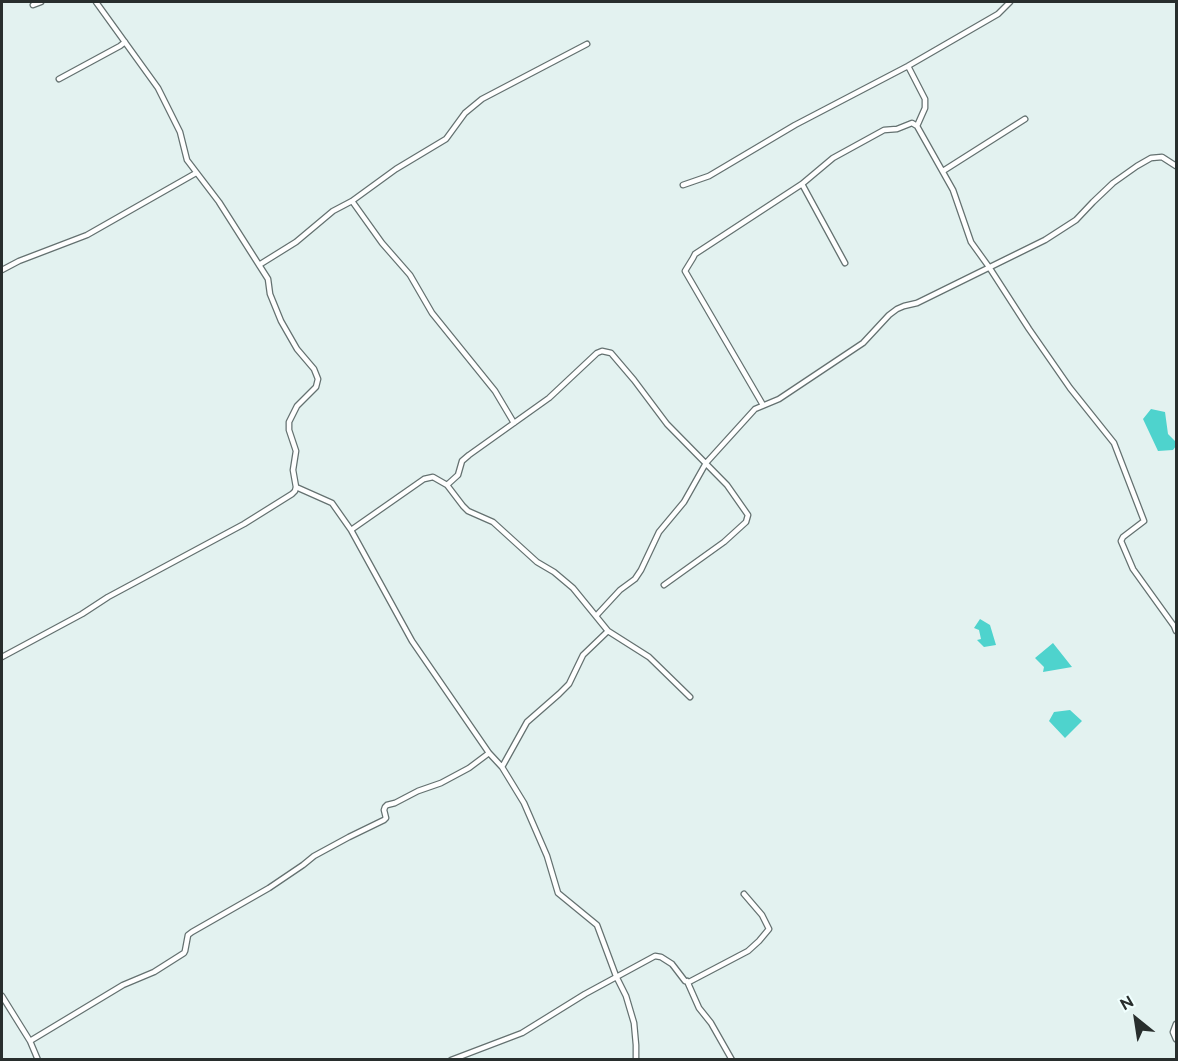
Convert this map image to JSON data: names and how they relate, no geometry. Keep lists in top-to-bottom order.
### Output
{
  "north": "top left"
}
